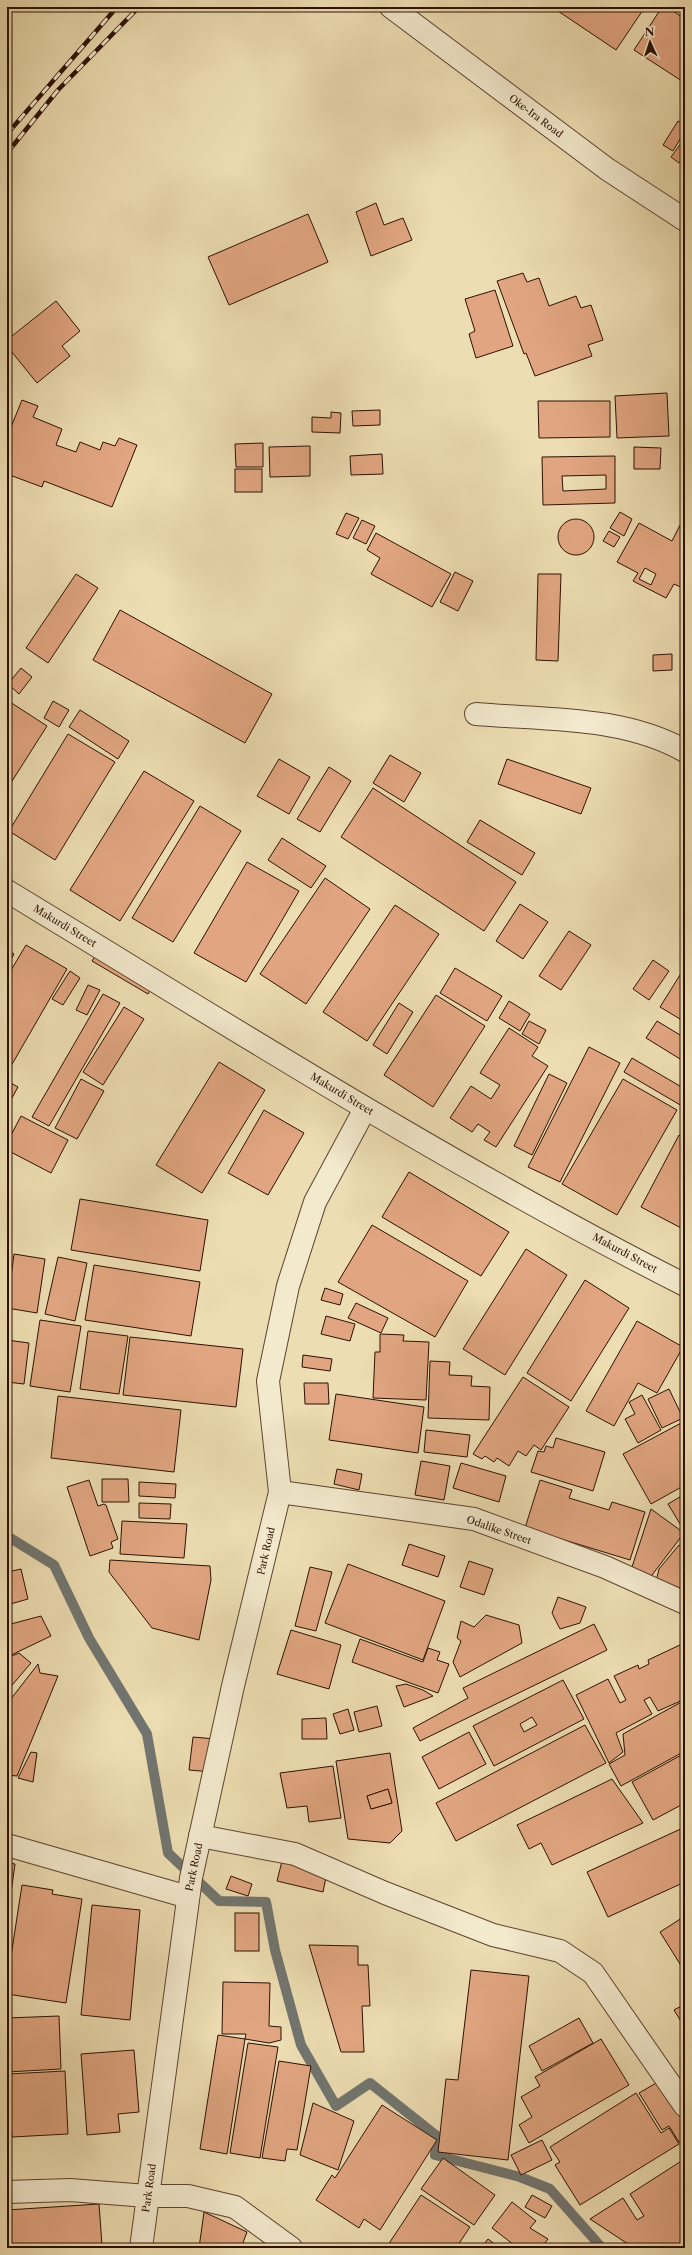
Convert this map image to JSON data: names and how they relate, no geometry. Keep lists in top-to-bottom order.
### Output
{
  "streets": {
    "street": [
      "Oke-Ira Road",
      "Makurdi Street",
      "Odalike Street",
      "Park Road"
    ]
  },
  "crossings": [
    ["Makurdi Street", "Park Road"],
    ["Odalike Street", "Park Road"]
  ],
  "north": "top"
}
